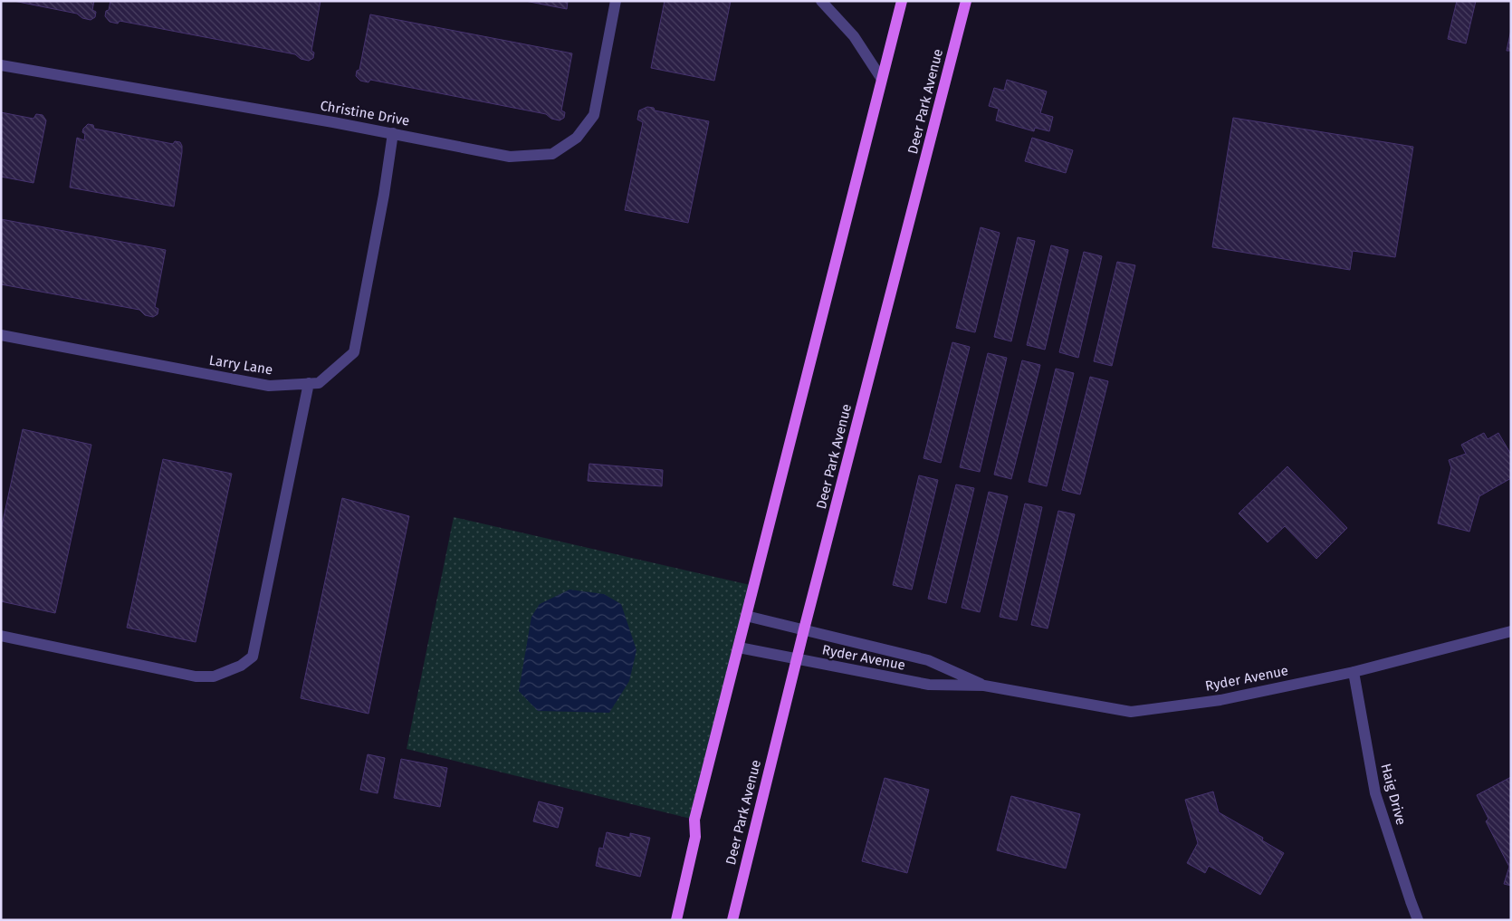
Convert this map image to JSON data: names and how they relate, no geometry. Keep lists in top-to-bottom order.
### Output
{
  "streets": {
    "main road": ["Deer Park Avenue"],
    "street": [
      "Christine Drive",
      "Larry Lane",
      "Ryder Avenue",
      "Haig Drive"
    ]
  },
  "crossings": [
    ["Deer Park Avenue", "Ryder Avenue"],
    ["Christine Drive", "Larry Lane"],
    ["Ryder Avenue", "Haig Drive"]
  ]
}
